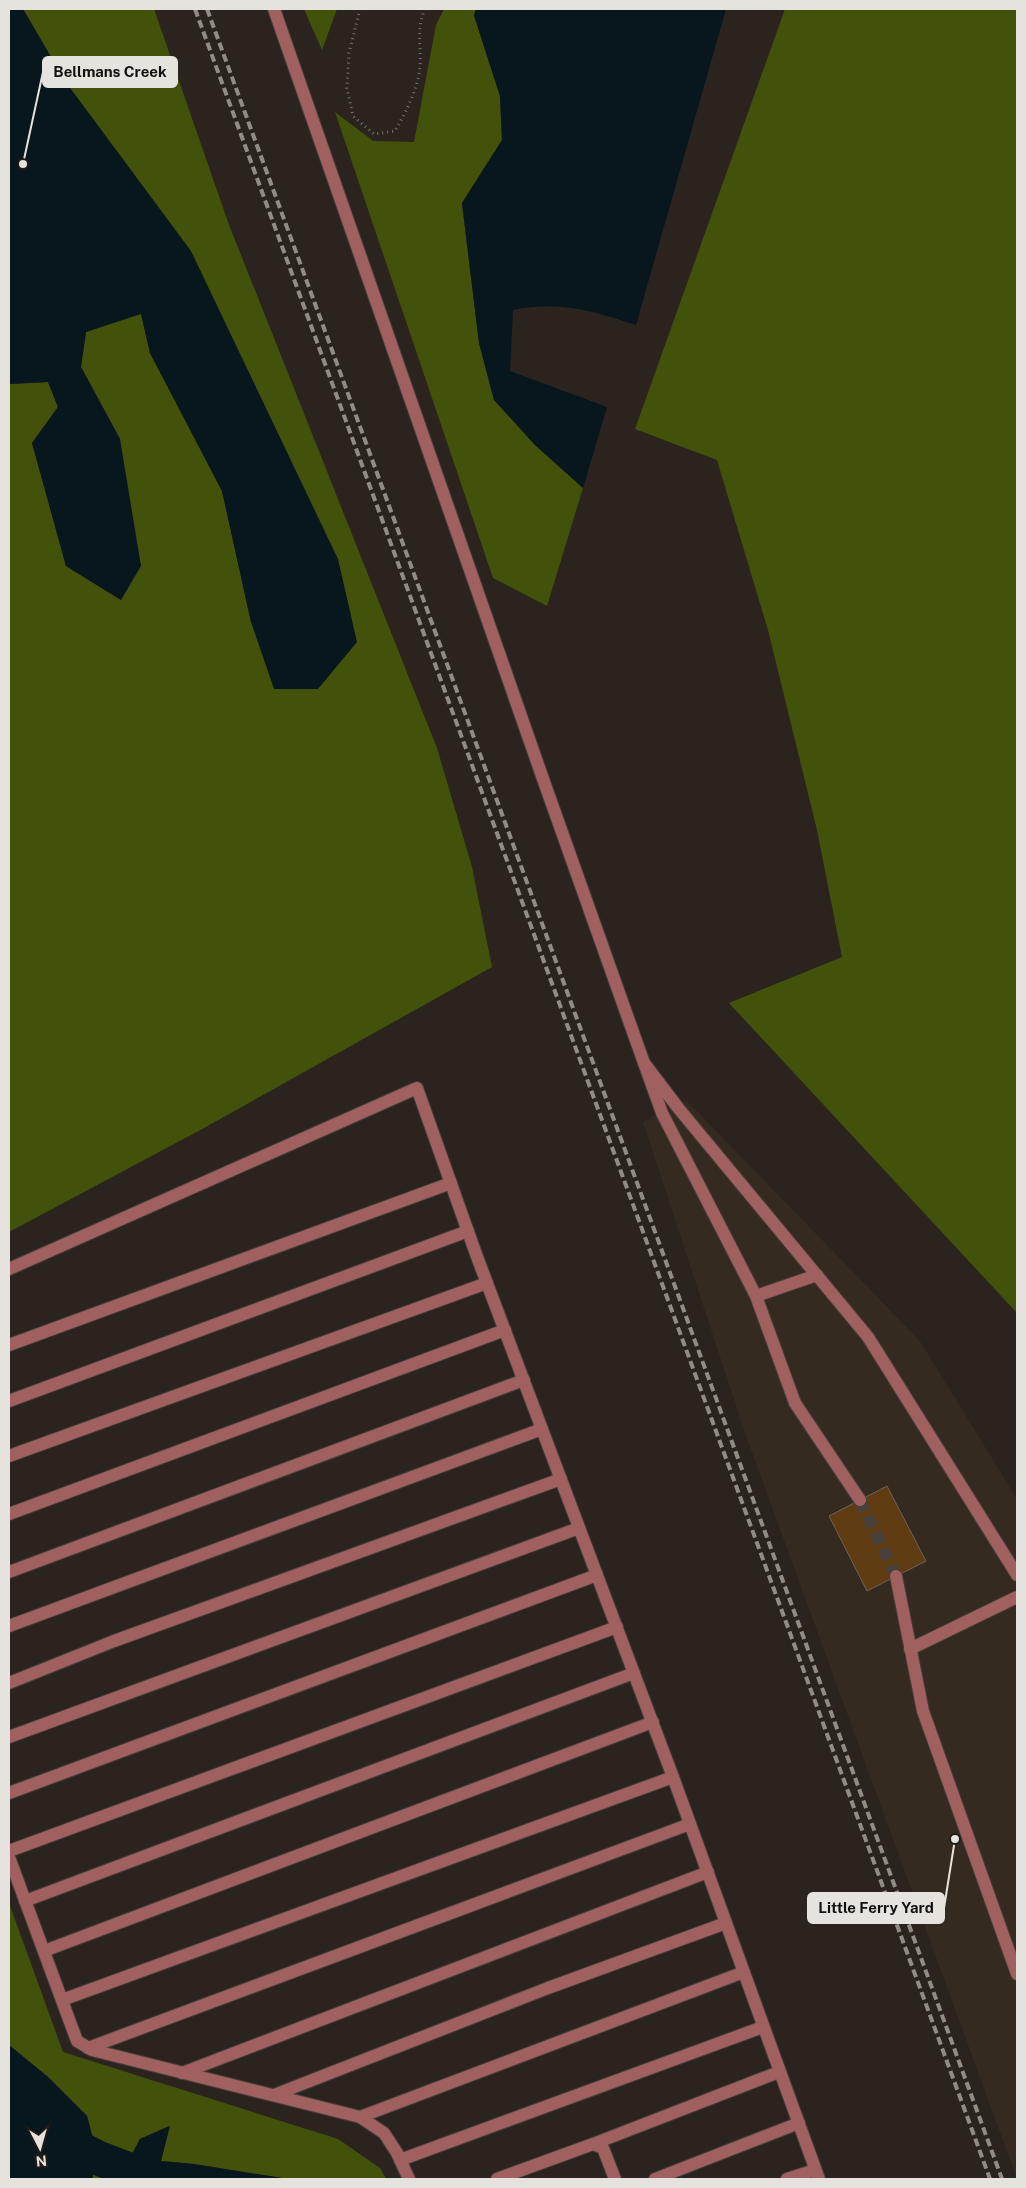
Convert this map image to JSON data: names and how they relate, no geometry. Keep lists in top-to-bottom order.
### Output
{
  "places": ["Bellmans Creek", "Little Ferry Yard"],
  "north": "bottom"
}
